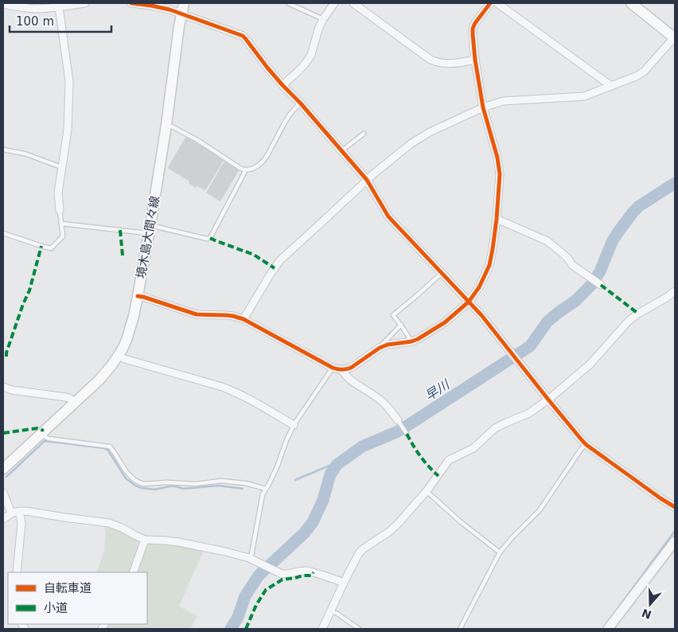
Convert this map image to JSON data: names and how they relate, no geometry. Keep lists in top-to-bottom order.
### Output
{
  "streets": {
    "main road": ["境木島大間々線"]
  },
  "water": ["早川"],
  "legend": ["自転車道", "小道"],
  "scale_bar": "100 m",
  "north": "bottom"
}
